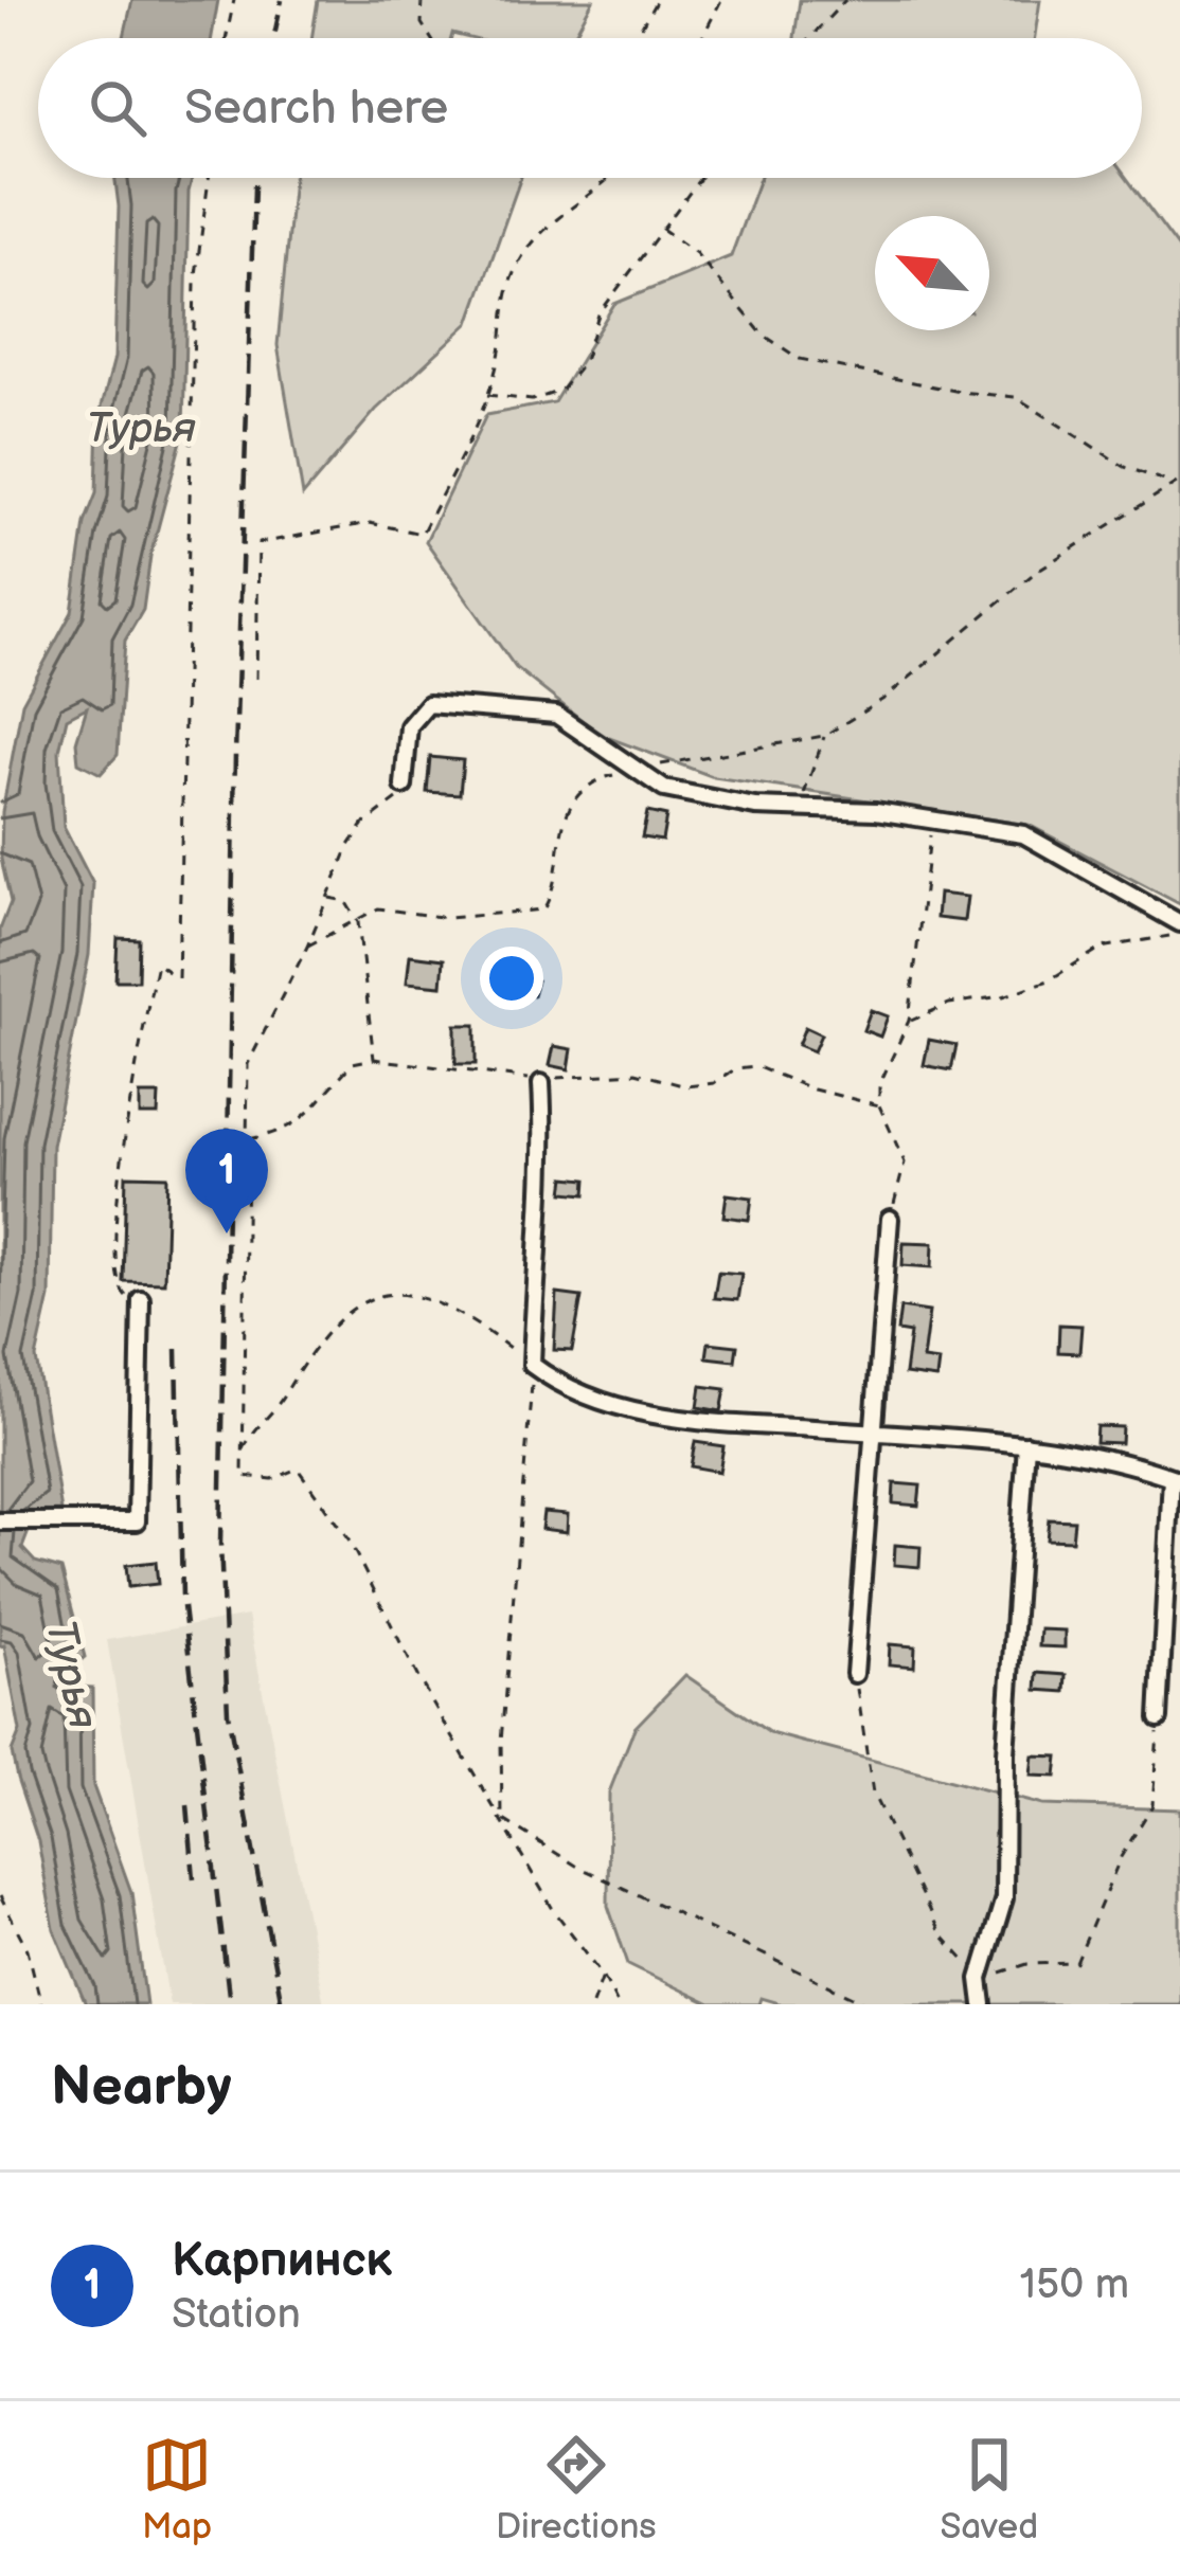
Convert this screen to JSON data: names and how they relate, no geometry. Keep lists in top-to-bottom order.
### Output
{
  "water": ["Турья"],
  "north": "top left",
  "page": {
    "search": "Search here",
    "pins": "1",
    "heading": "Nearby",
    "list": [
      {
        "mark": "1",
        "name": "Карпинск",
        "note": "Station",
        "value": "150 m"
      }
    ],
    "nav": ["Map", "Directions", "Saved"]
  }
}
